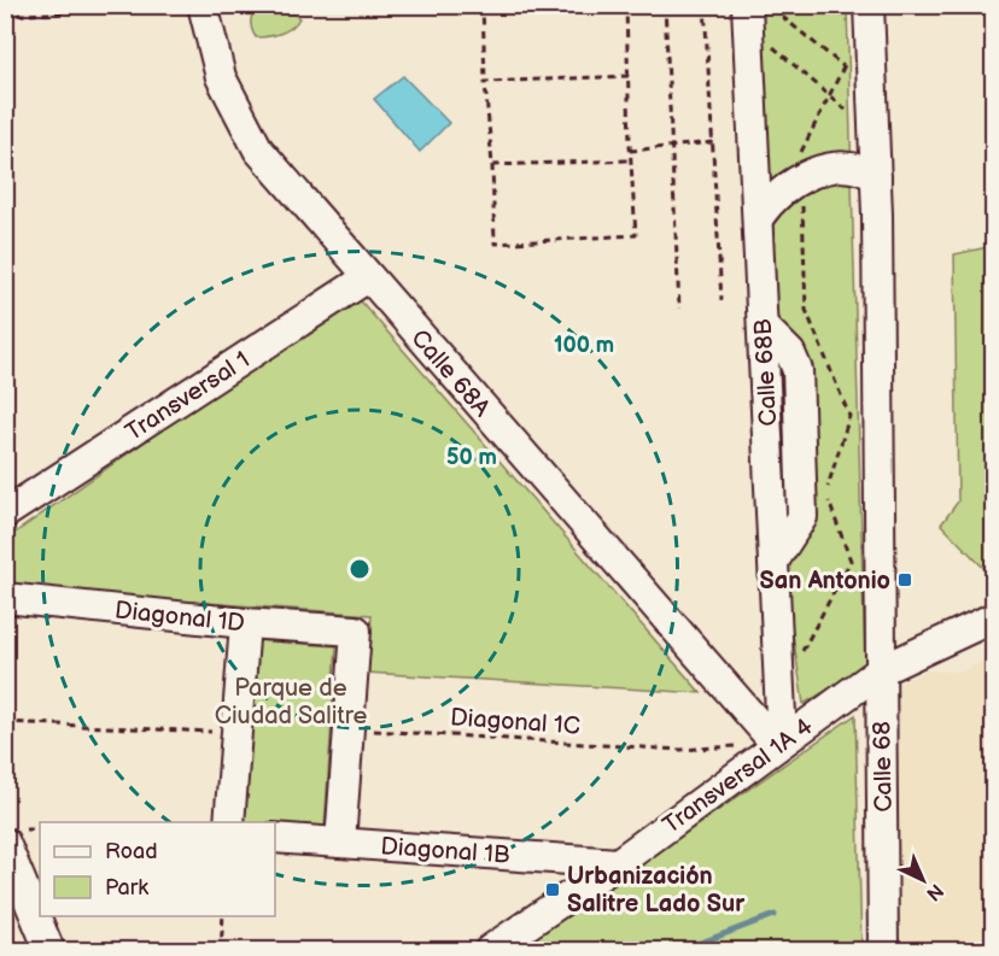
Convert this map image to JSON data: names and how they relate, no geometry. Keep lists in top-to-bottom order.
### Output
{
  "streets": {
    "street": [
      "Calle 68A",
      "Calle 68B",
      "Transversal 1",
      "Diagonal 1D",
      "Calle 68",
      "Transversal 1A 4",
      "Diagonal 1B"
    ],
    "path": ["Diagonal 1C"]
  },
  "crossings": [
    ["Calle 68A", "Calle 68B"],
    ["Calle 68A", "Transversal 1"],
    ["Calle 68A", "Diagonal 1C"],
    ["Calle 68A", "Transversal 1A 4"],
    ["Calle 68B", "Diagonal 1C"],
    ["Calle 68B", "Transversal 1A 4"],
    ["Diagonal 1D", "Diagonal 1C"],
    ["Diagonal 1C", "Transversal 1A 4"],
    ["Calle 68", "Transversal 1A 4"],
    ["Transversal 1A 4", "Diagonal 1B"]
  ],
  "parks": ["Parque de Ciudad Salitre"],
  "places": {
    "transit": ["San Antonio", "Urbanización Salitre Lado Sur"]
  },
  "legend": ["Road", "Park"],
  "north": "bottom right",
  "rings": ["100 m", "50 m"]
}
